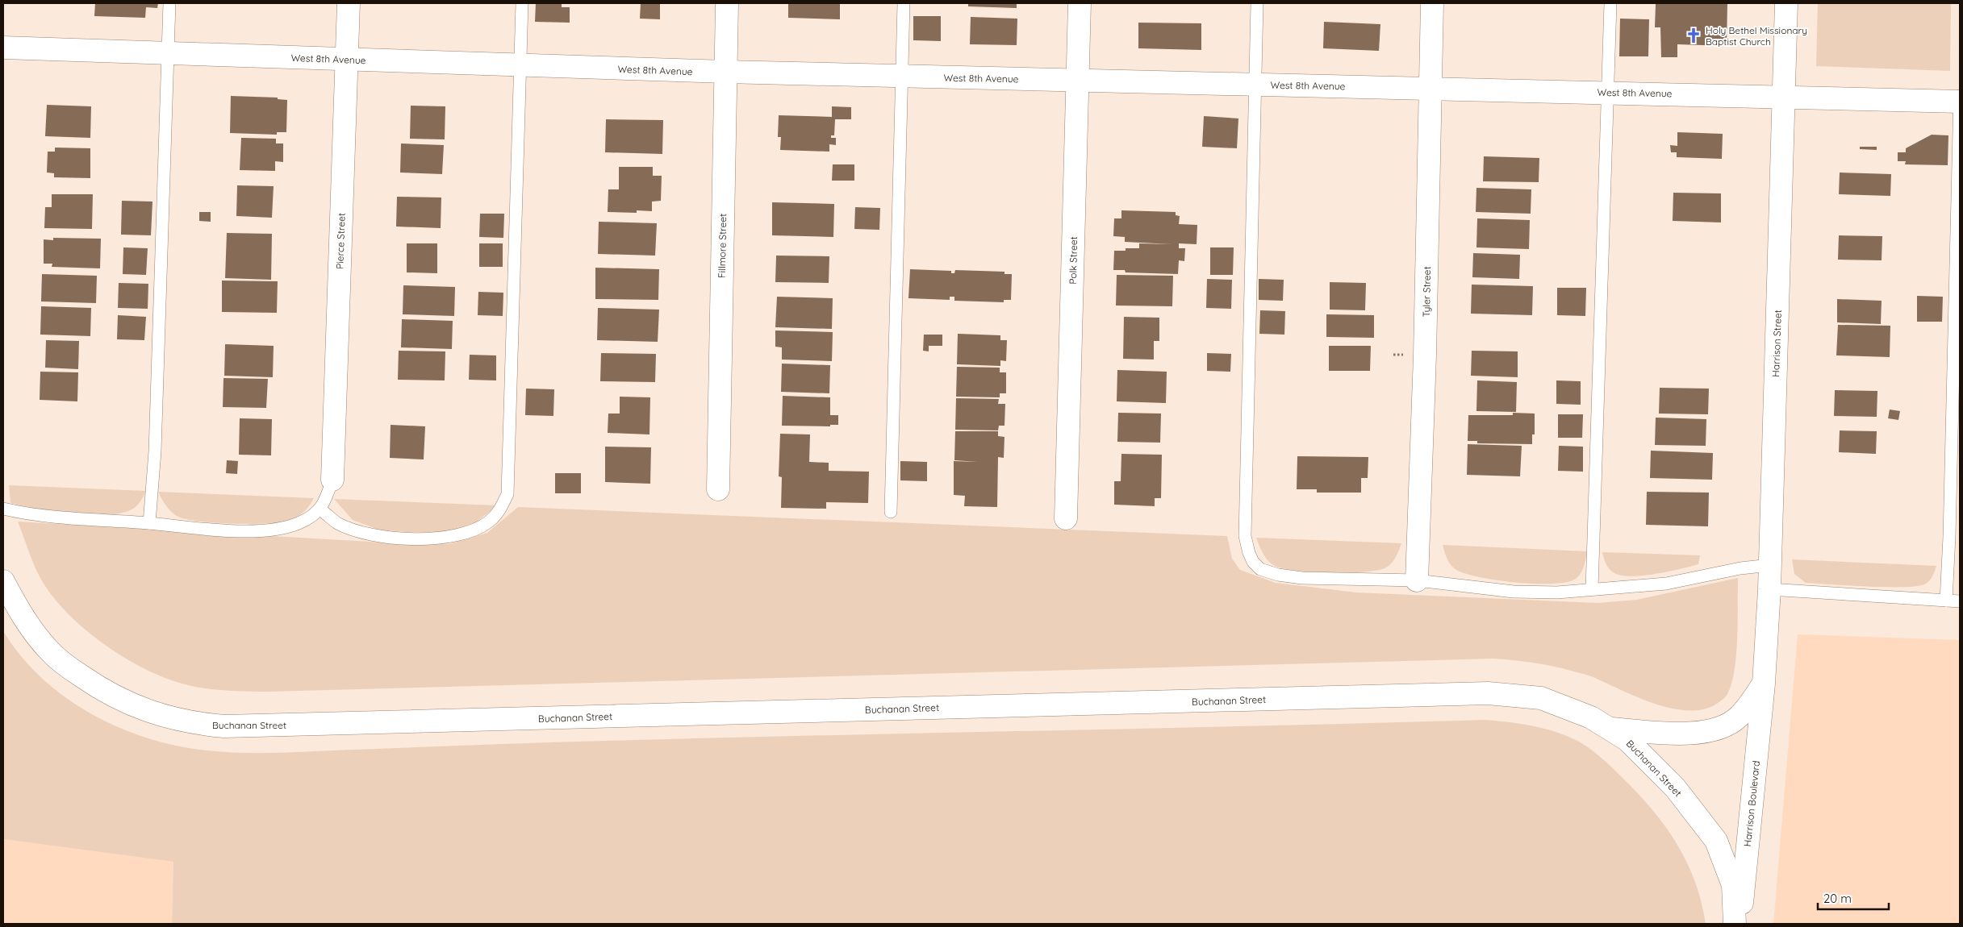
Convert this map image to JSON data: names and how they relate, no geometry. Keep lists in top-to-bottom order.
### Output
{
  "streets": {
    "street": [
      "West 8th Avenue",
      "Pierce Street",
      "Fillmore Street",
      "Polk Street",
      "Tyler Street",
      "Harrison Street",
      "Buchanan Street",
      "Harrison Boulevard"
    ]
  },
  "crossings": [
    ["West 8th Avenue", "Pierce Street"],
    ["West 8th Avenue", "Fillmore Street"],
    ["West 8th Avenue", "Polk Street"],
    ["West 8th Avenue", "Tyler Street"],
    ["West 8th Avenue", "Harrison Street"],
    ["Harrison Street", "Harrison Boulevard"]
  ],
  "places": {
    "church": ["Holy Bethel Missionary Baptist Church"]
  },
  "scale_bar": "20 m"
}
